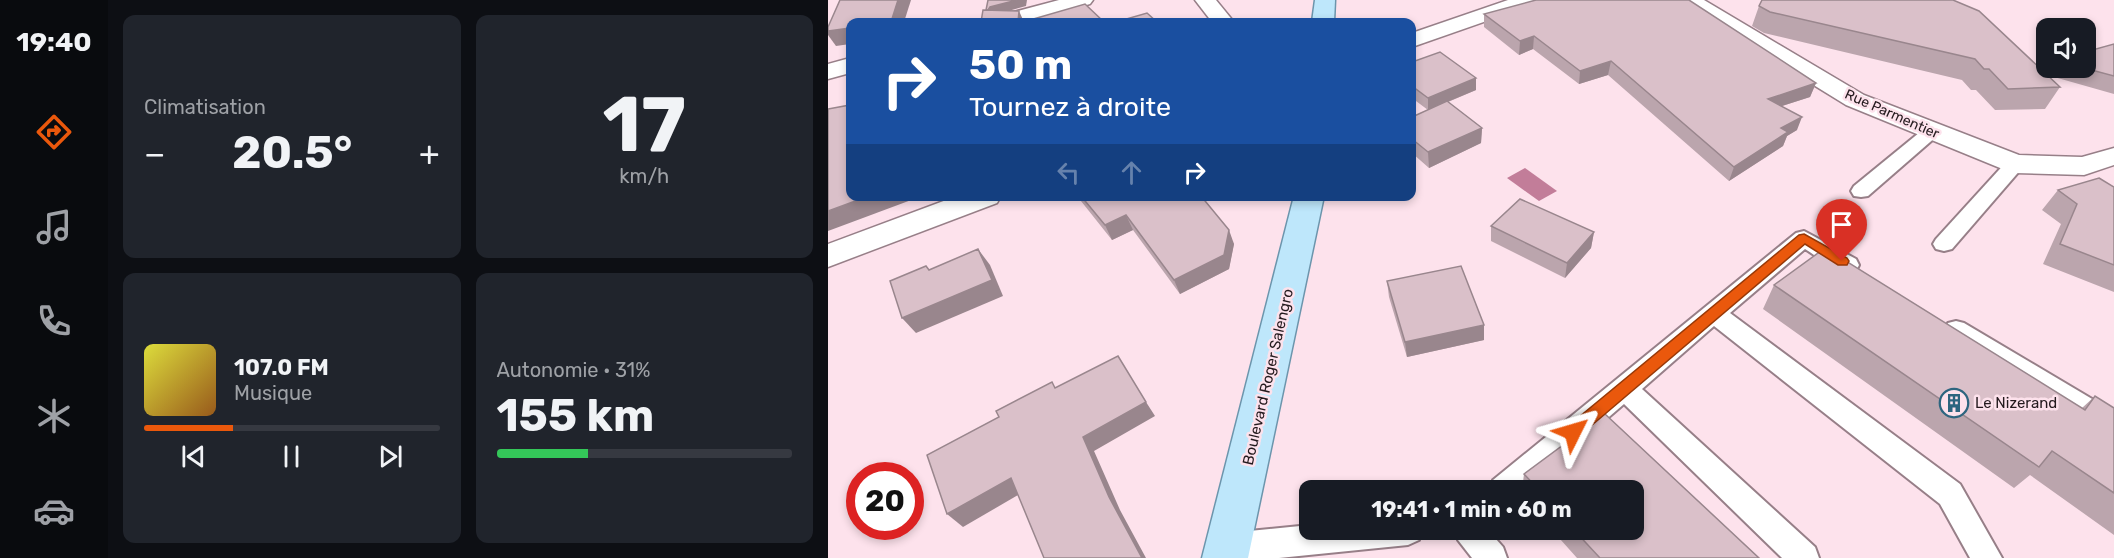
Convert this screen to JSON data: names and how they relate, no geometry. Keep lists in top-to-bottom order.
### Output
{
  "streets": {
    "main road": ["Boulevard Roger Salengro"],
    "street": ["Rue Parmentier"]
  },
  "places": {
    "building": ["Le Nizerand"]
  },
  "page": {
    "tabs": "19:40",
    "tile": [
      "Climatisation",
      ["17", "km/h"],
      ["Autonomie · 31%", "155 km"]
    ],
    "turn": ["50 m", "Tournez à droite"],
    "heat": ["−", "20.5°", "+"],
    "song": ["107.0 FM", "Musique"],
    "limit": "20",
    "trip": "19:41 · 1 min · 60 m"
  }
}
